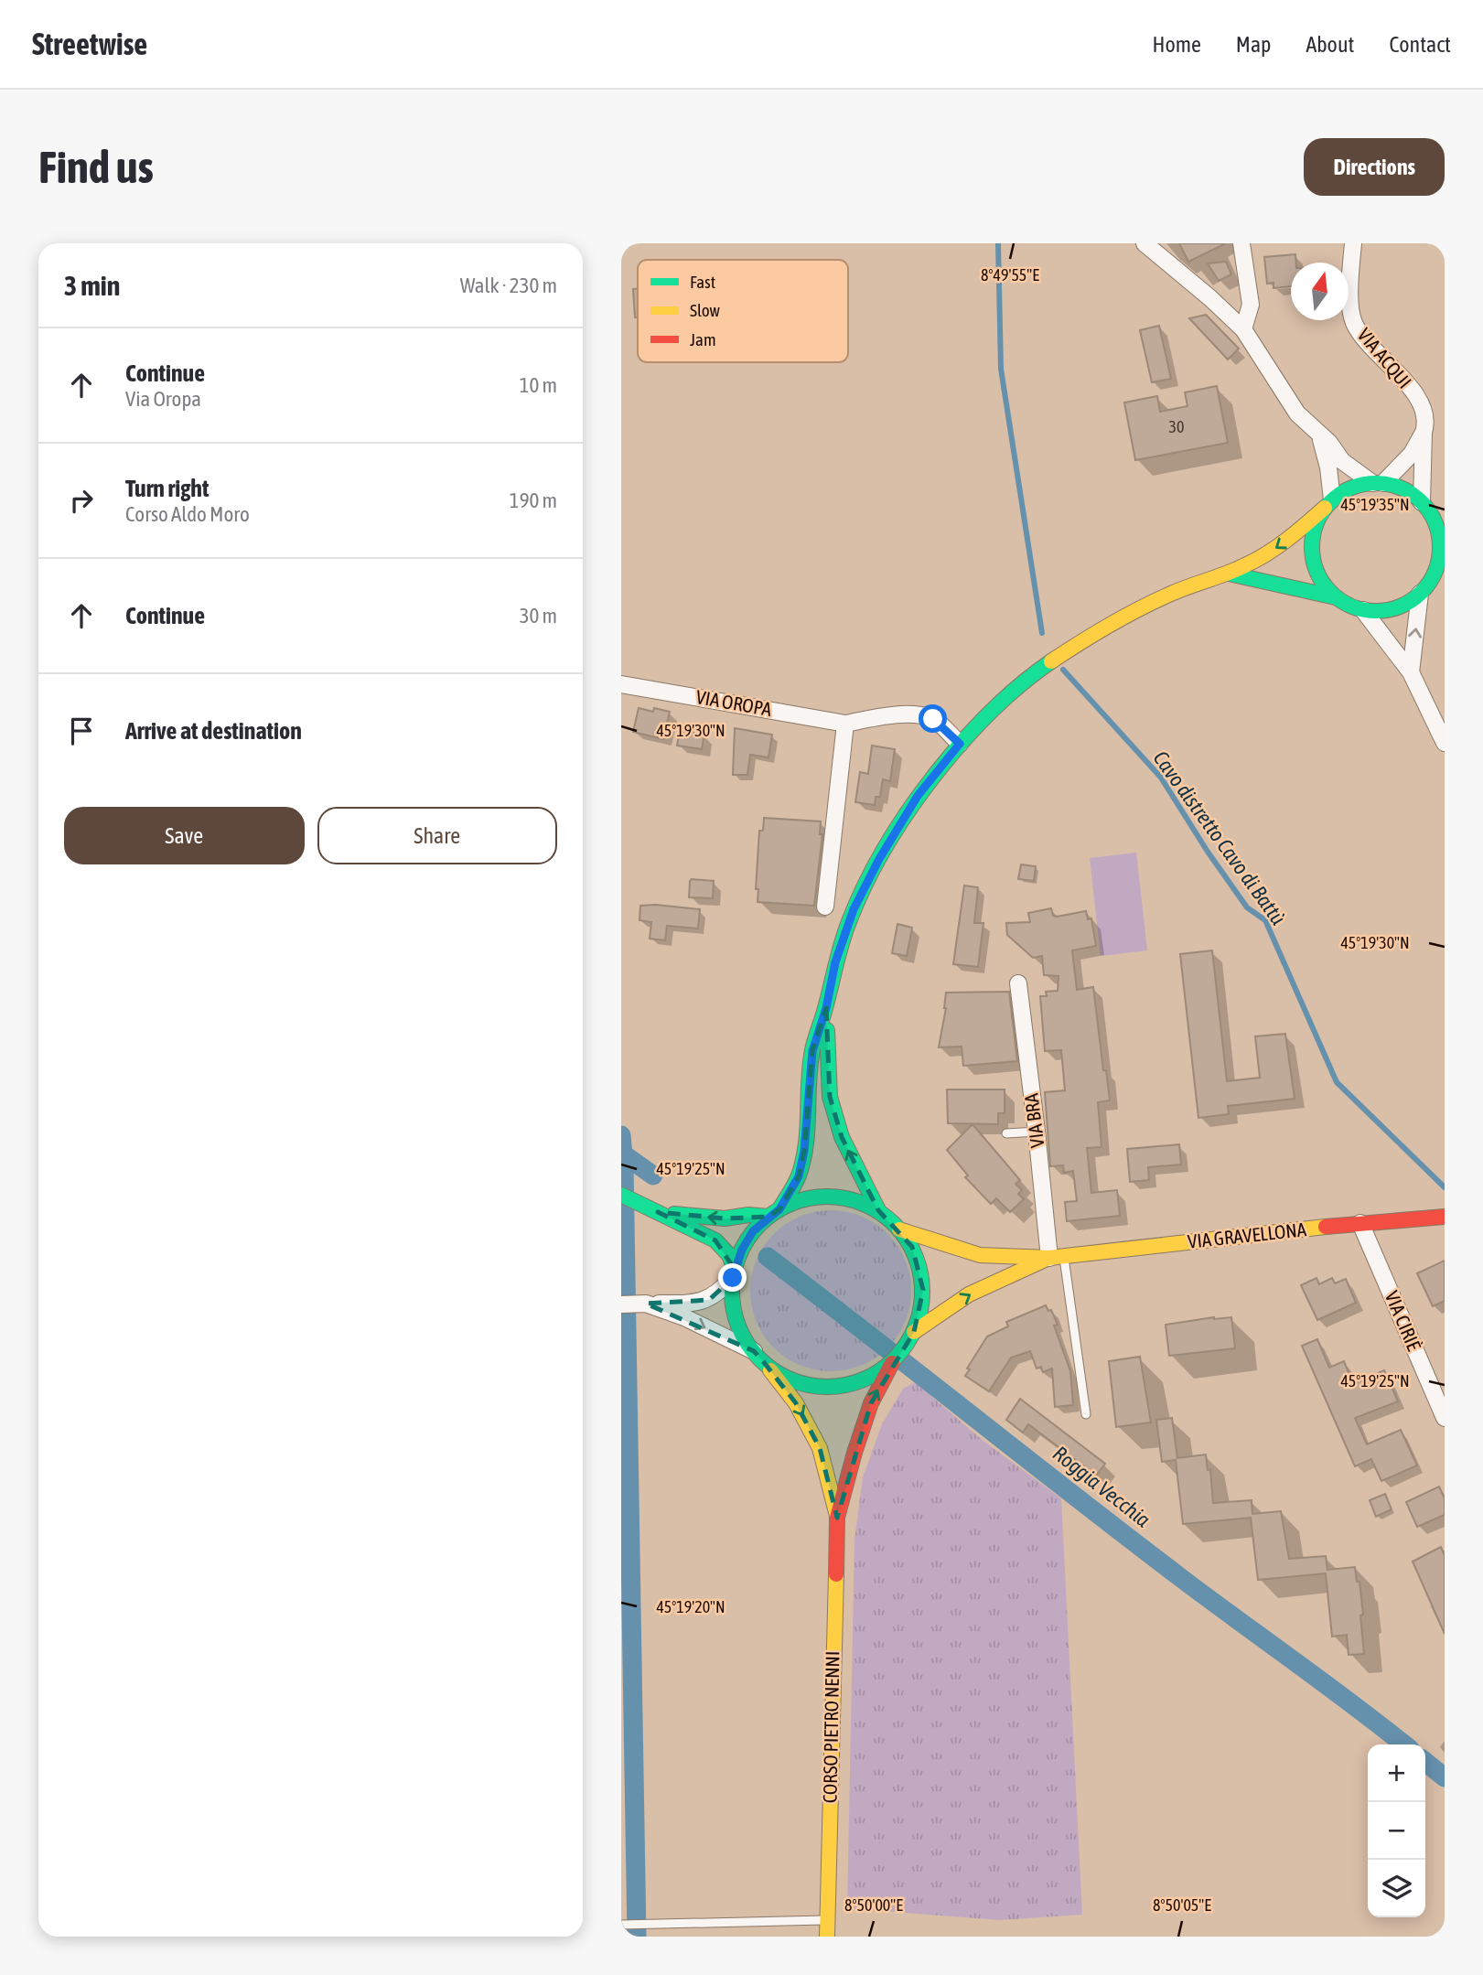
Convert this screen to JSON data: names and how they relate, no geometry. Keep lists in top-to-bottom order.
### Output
{
  "streets": {
    "main road": ["VIA GRAVELLONA", "CORSO PIETRO NENNI"],
    "street": [
      "VIA ACQUI",
      "VIA OROPA",
      "VIA BRA",
      "VIA CIRIÈ"
    ]
  },
  "crossings": [
    ["VIA BRA", "VIA GRAVELLONA"],
    ["VIA GRAVELLONA", "VIA CIRIÈ"],
    ["VIA GRAVELLONA", "CORSO PIETRO NENNI"]
  ],
  "water": ["Cavo distretto Cavo di Battù", "Roggia Vecchia"],
  "house_numbers": ["30"],
  "legend": ["Fast", "Slow", "Jam"],
  "north": "top",
  "page": {
    "header": "Streetwise",
    "nav": [
      "Home",
      "Map",
      "About",
      "Contact"
    ],
    "buttons": [
      "Directions",
      ["Save", "Share"]
    ],
    "title": "Find us",
    "heading": ["3 min", "Walk · 230 m"],
    "list": [
      ["Continue", "Via Oropa", "10 m"],
      ["Turn right", "Corso Aldo Moro", "190 m"],
      ["Continue", "30 m"],
      "Arrive at destination"
    ],
    "map_buttons": ["+", "−"]
  },
  "coordinates": [
    "8°49'55\"E",
    "45°19'35\"N",
    "45°19'30\"N",
    "45°19'25\"N",
    "45°19'20\"N",
    "8°50'00\"E",
    "8°50'05\"E"
  ]
}
